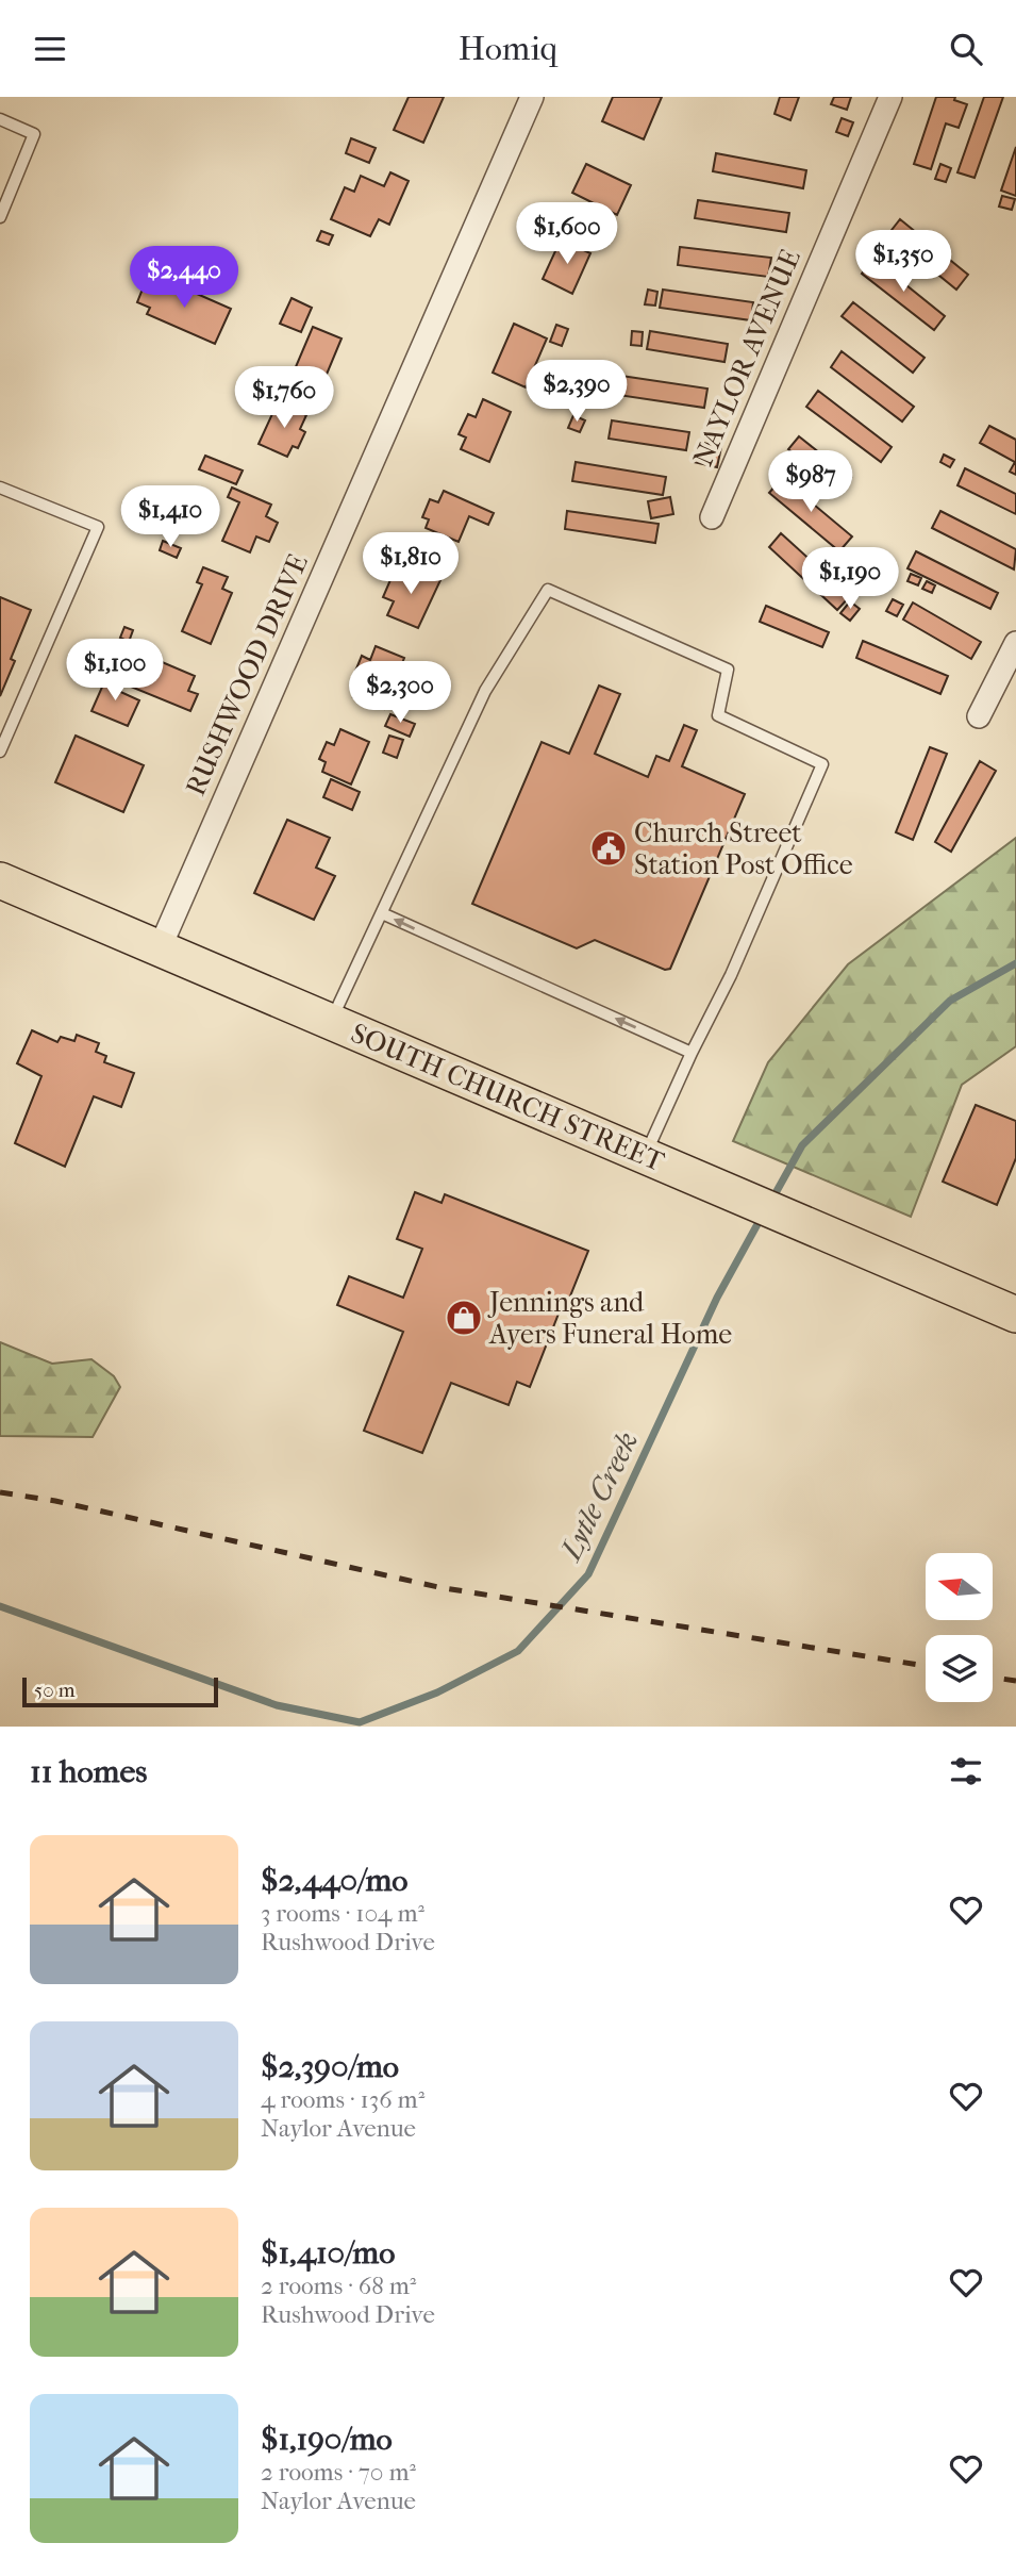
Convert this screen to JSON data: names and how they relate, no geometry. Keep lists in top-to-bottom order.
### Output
{
  "streets": {
    "main road": ["SOUTH CHURCH STREET"],
    "street": ["NAYLOR AVENUE", "RUSHWOOD DRIVE"]
  },
  "crossings": [
    ["RUSHWOOD DRIVE", "SOUTH CHURCH STREET"]
  ],
  "water": ["Lytle Creek"],
  "places": {
    "public building": ["Church Street Station Post Office"],
    "shop": ["Jennings and Ayers Funeral Home"]
  },
  "scale_bar": "50 m",
  "north": "left",
  "page": {
    "header": "Homiq",
    "price": [
      "$1,600",
      "$1,350",
      "$2,440",
      "$2,390",
      "$1,760",
      "$987",
      "$1,410",
      "$1,810",
      "$1,190",
      "$1,100",
      "$2,300"
    ],
    "scale": "50 m",
    "heading": "11 homes",
    "list": [
      {
        "name": "$2,440/mo",
        "note": "3 rooms · 104 m² · Rushwood Drive"
      },
      {
        "name": "$2,390/mo",
        "note": "4 rooms · 136 m² · Naylor Avenue"
      },
      {
        "name": "$1,410/mo",
        "note": "2 rooms · 68 m² · Rushwood Drive"
      },
      {
        "name": "$1,190/mo",
        "note": "2 rooms · 70 m² · Naylor Avenue"
      }
    ]
  }
}
